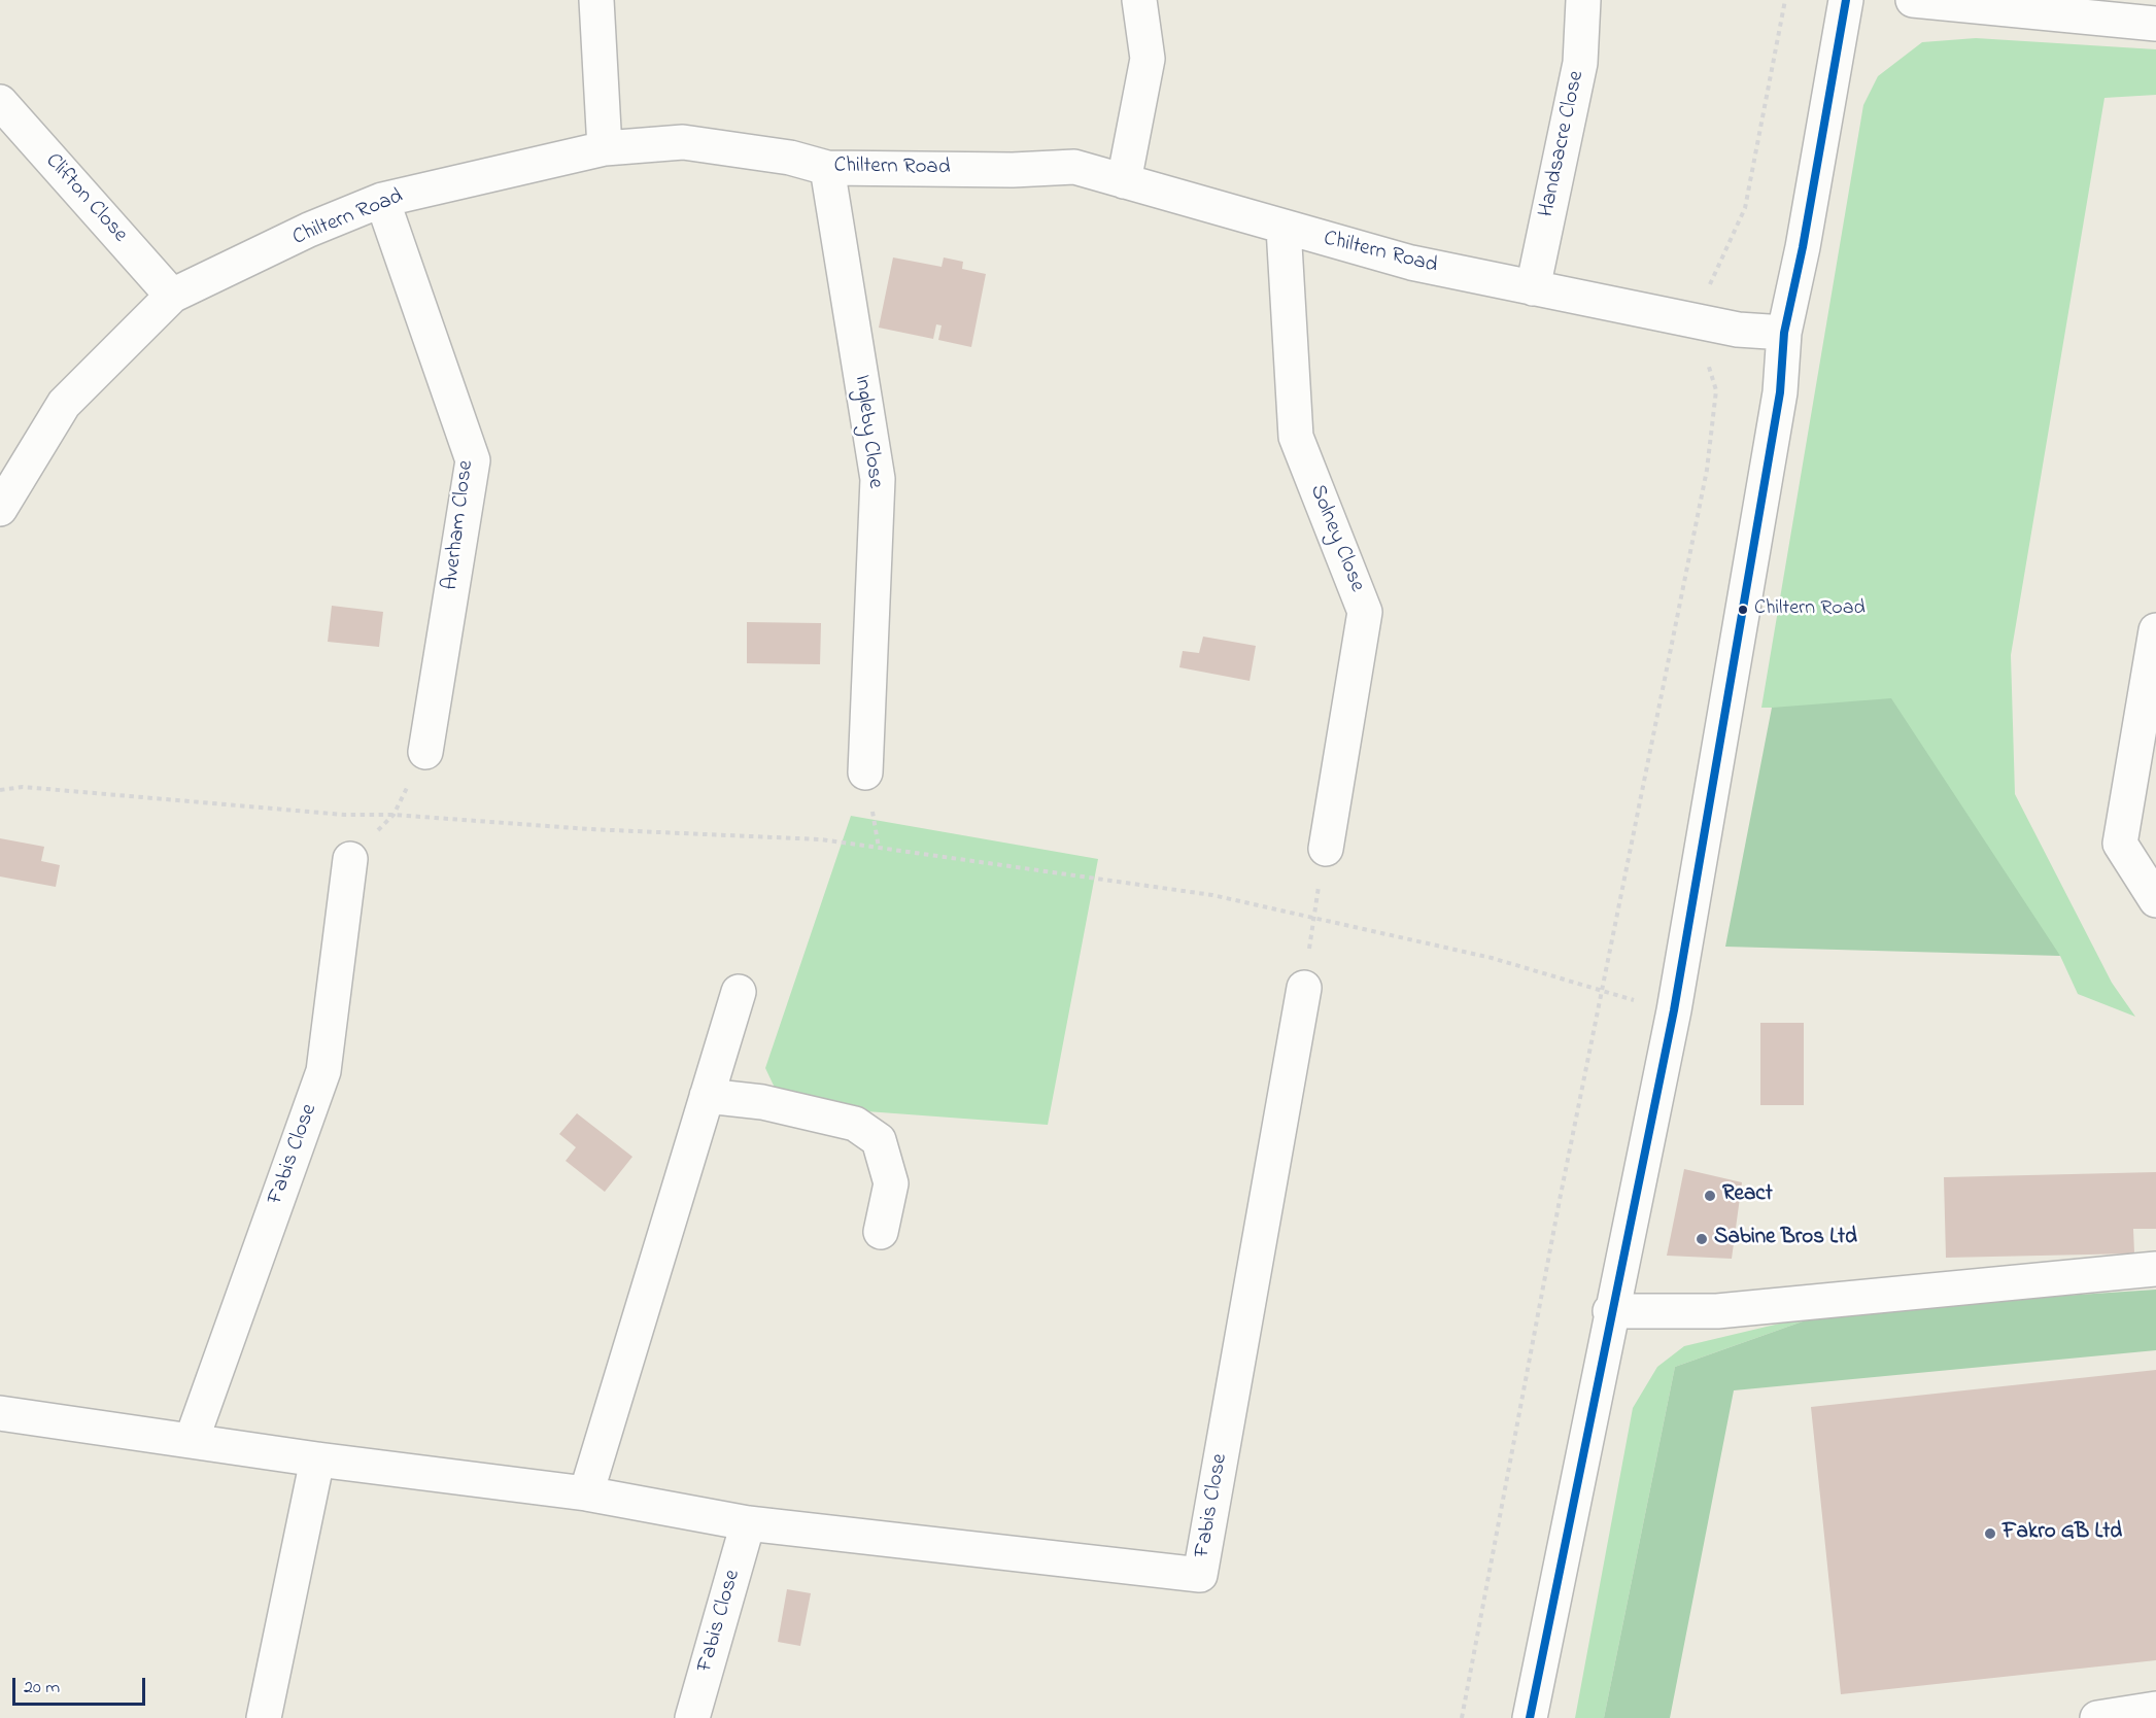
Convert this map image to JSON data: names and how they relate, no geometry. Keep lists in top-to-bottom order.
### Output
{
  "streets": {
    "street": [
      "Handsacre Close",
      "Chiltern Road",
      "Clifton Close",
      "Ingleby Close",
      "Averham Close",
      "Solney Close",
      "Fabis Close"
    ]
  },
  "crossings": [
    ["Handsacre Close", "Chiltern Road"],
    ["Chiltern Road", "Clifton Close"],
    ["Chiltern Road", "Ingleby Close"],
    ["Chiltern Road", "Averham Close"],
    ["Chiltern Road", "Solney Close"]
  ],
  "places": [
    "Chiltern Road",
    "React",
    "Sabine Bros Ltd",
    "Fakro GB Ltd"
  ],
  "scale_bar": "20 m"
}
